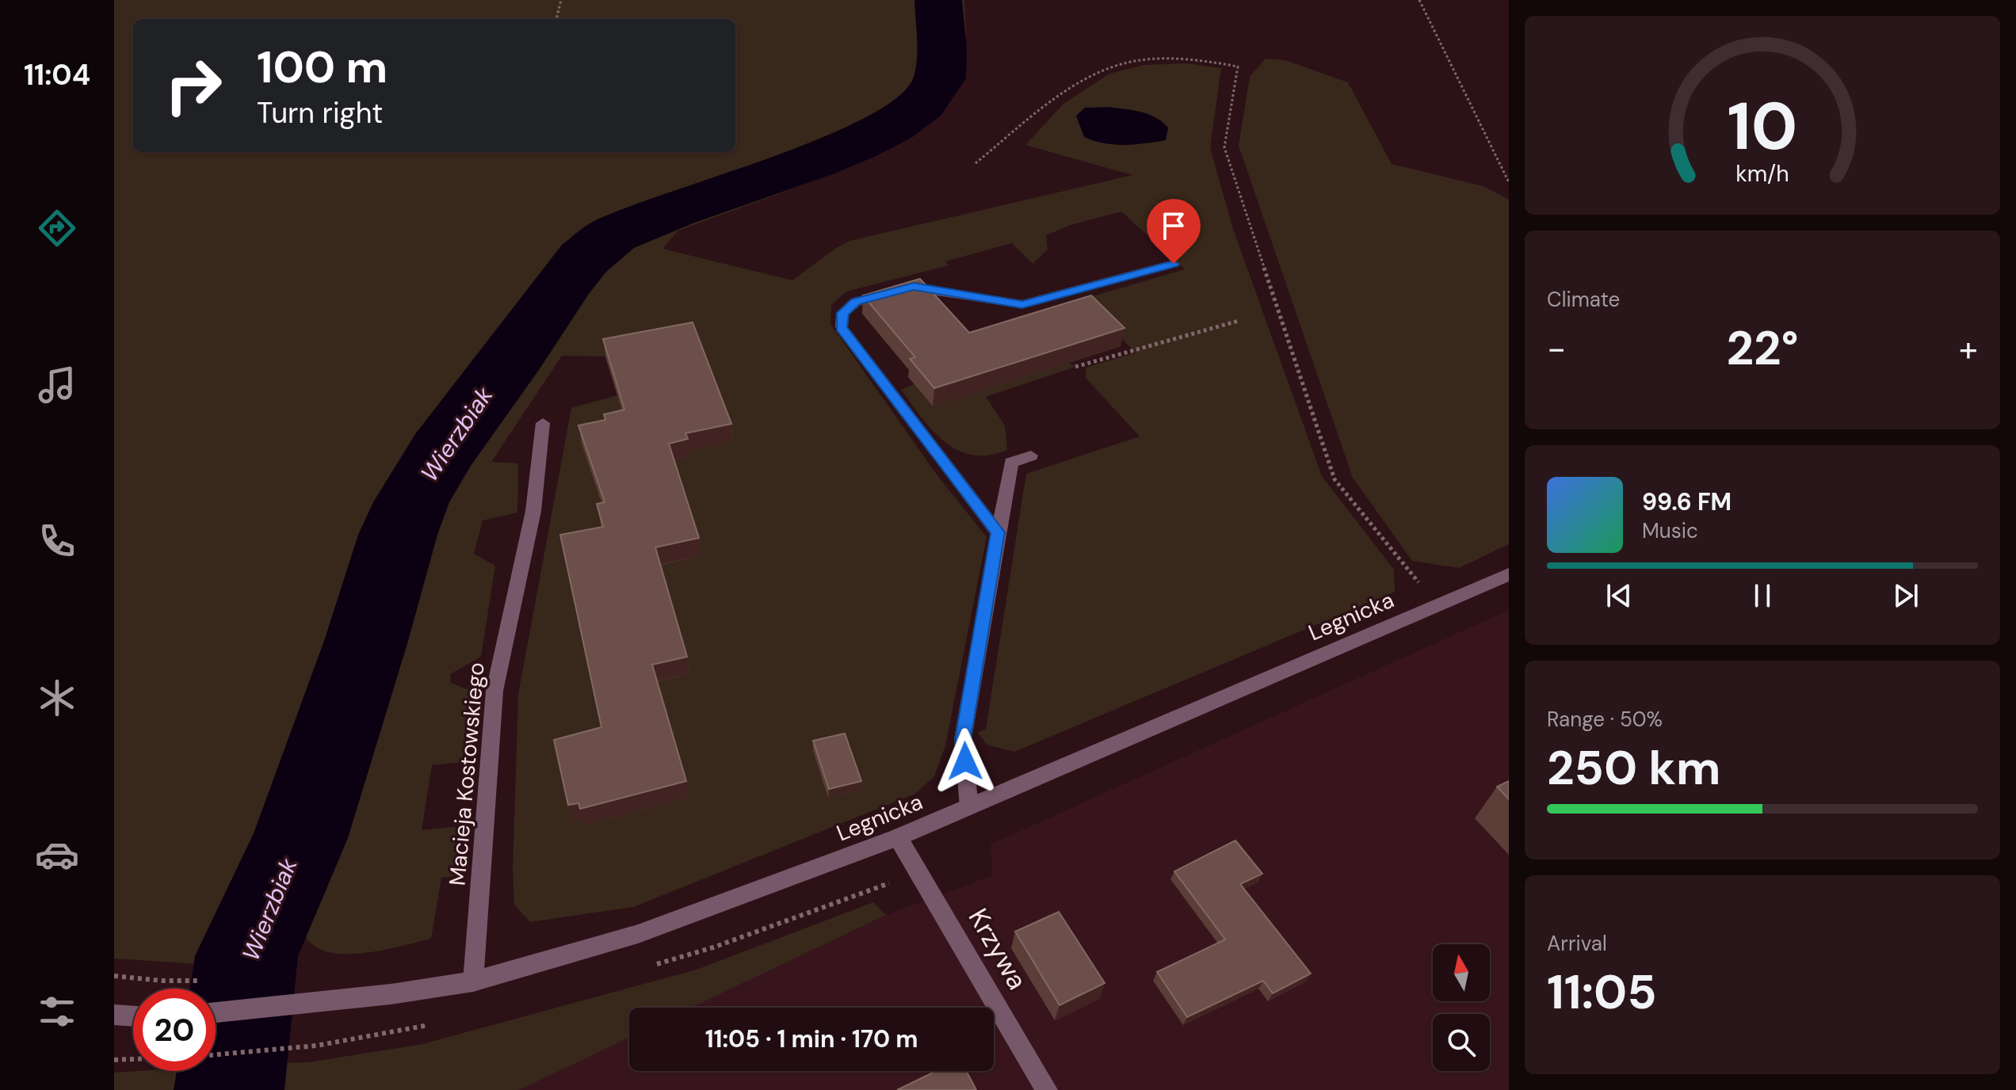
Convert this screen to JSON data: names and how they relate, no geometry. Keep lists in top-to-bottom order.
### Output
{
  "streets": {
    "street": ["Legnicka", "Macieja Kostowskiego", "Krzywa"]
  },
  "crossings": [
    ["Legnicka", "Macieja Kostowskiego"],
    ["Legnicka", "Krzywa"]
  ],
  "water": ["Wierzbiak"],
  "north": "top",
  "page": {
    "tabs": "11:04",
    "turn": ["100 m", "Turn right"],
    "tile": [
      "Climate",
      ["Range · 50%", "250 km"],
      ["Arrival", "11:05"]
    ],
    "heat": ["−", "22°", "+"],
    "song": ["99.6 FM", "Music"],
    "limit": "20",
    "trip": "11:05 · 1 min · 170 m",
    "gauge": ["10", "km/h"]
  }
}
